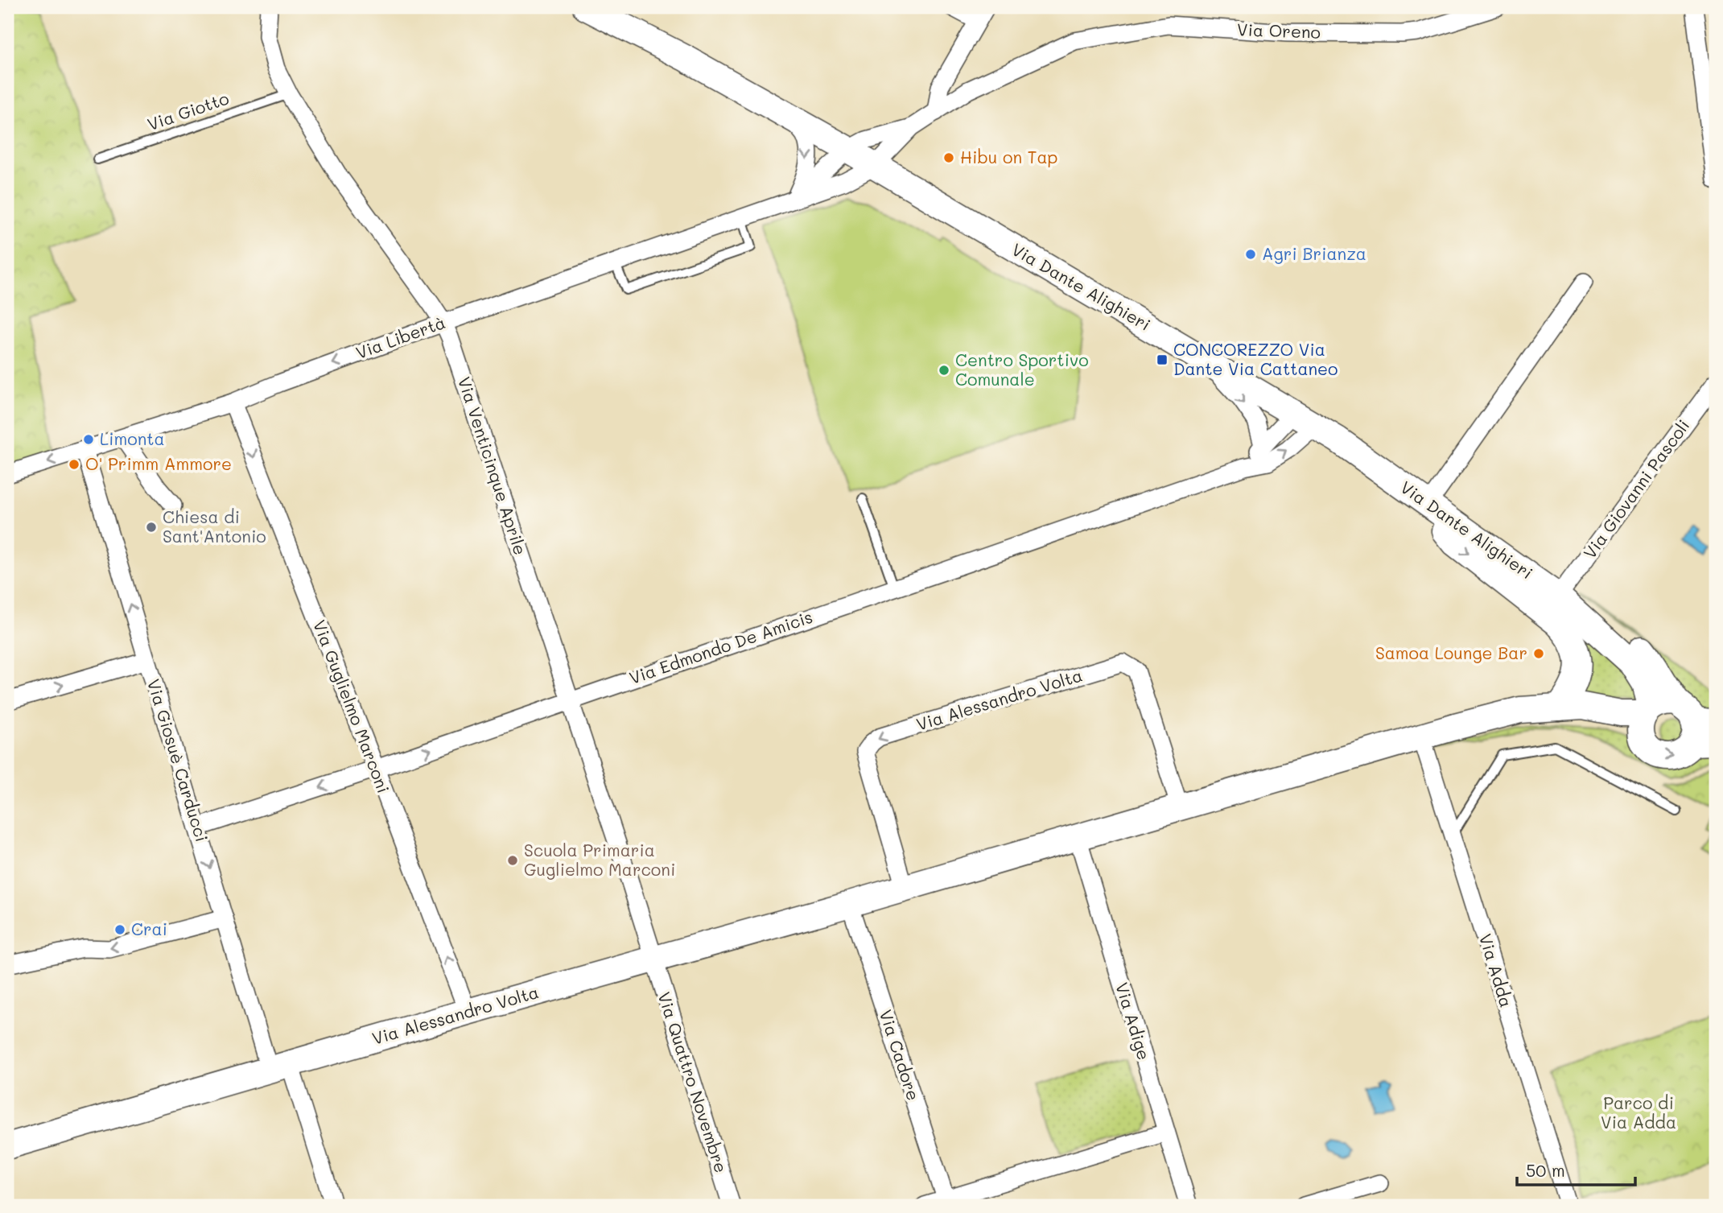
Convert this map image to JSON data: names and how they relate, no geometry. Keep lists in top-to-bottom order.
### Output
{
  "streets": {
    "main road": ["Via Dante Alighieri", "Via Alessandro Volta"],
    "street": [
      "Via Oreno",
      "Via Libertà",
      "Via Venticinque Aprile",
      "Via Giovanni Pascoli",
      "Via Edmondo De Amicis",
      "Via Guglielmo Marconi",
      "Via Giosuè Carducci",
      "Via Adda",
      "Via Adige",
      "Via Cadore",
      "Via Quattro Novembre"
    ],
    "lane": ["Via Giotto"]
  },
  "crossings": [
    ["Via Oreno", "Via Dante Alighieri"],
    ["Via Oreno", "Via Libertà"],
    ["Via Giotto", "Via Venticinque Aprile"],
    ["Via Dante Alighieri", "Via Libertà"],
    ["Via Dante Alighieri", "Via Giovanni Pascoli"],
    ["Via Dante Alighieri", "Via Edmondo De Amicis"],
    ["Via Libertà", "Via Venticinque Aprile"],
    ["Via Libertà", "Via Guglielmo Marconi"],
    ["Via Libertà", "Via Giosuè Carducci"],
    ["Via Venticinque Aprile", "Via Edmondo De Amicis"],
    ["Via Venticinque Aprile", "Via Alessandro Volta"],
    ["Via Venticinque Aprile", "Via Quattro Novembre"],
    ["Via Edmondo De Amicis", "Via Guglielmo Marconi"],
    ["Via Edmondo De Amicis", "Via Giosuè Carducci"],
    ["Via Alessandro Volta", "Via Guglielmo Marconi"],
    ["Via Alessandro Volta", "Via Giosuè Carducci"],
    ["Via Alessandro Volta", "Via Adda"],
    ["Via Alessandro Volta", "Via Adige"],
    ["Via Alessandro Volta", "Via Cadore"],
    ["Via Alessandro Volta", "Via Quattro Novembre"]
  ],
  "parks": ["Parco di Via Adda"],
  "places": {
    "other": [
      "Hibu on Tap",
      "Agri Brianza",
      "Centro Sportivo Comunale",
      "Limonta",
      "O' Primm Ammore",
      "Chiesa di Sant'Antonio",
      "Samoa Lounge Bar",
      "Scuola Primaria Guglielmo Marconi",
      "Crai"
    ],
    "transit": ["CONCOREZZO Via Dante Via Cattaneo"]
  },
  "scale_bar": "50 m"
}
